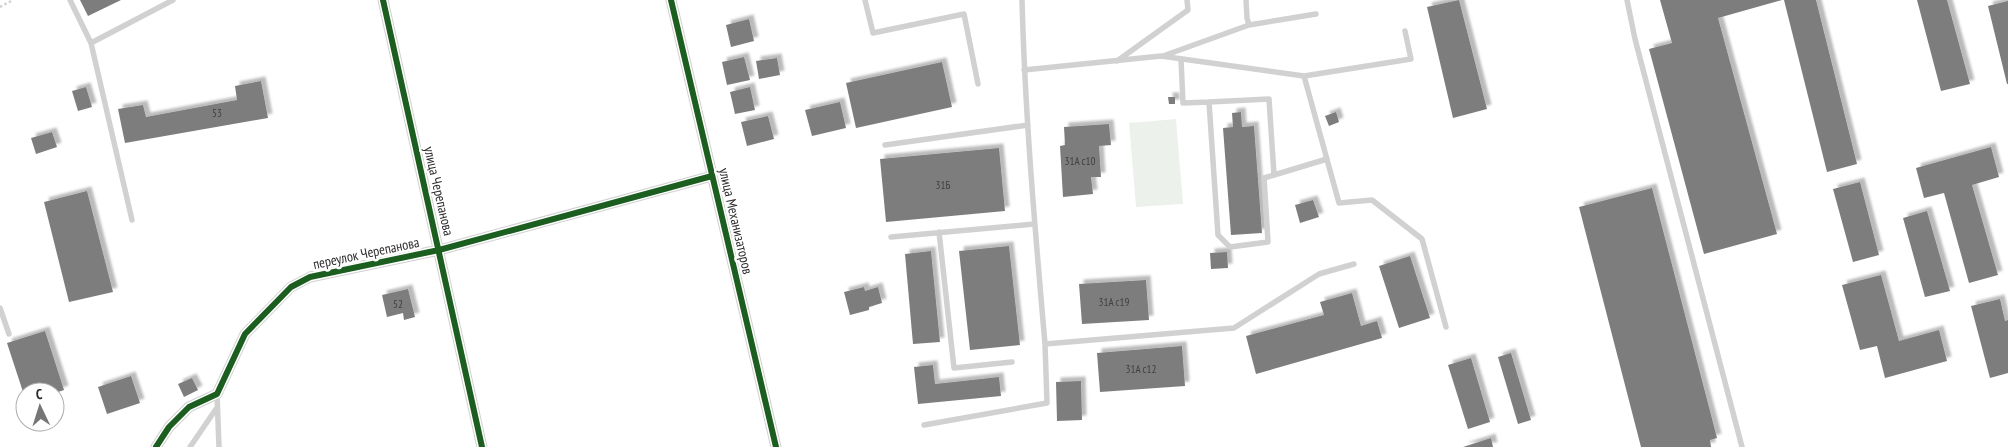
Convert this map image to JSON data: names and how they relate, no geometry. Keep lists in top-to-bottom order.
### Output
{
  "streets": {
    "street": ["улица Черепанова", "улица Механизаторов", "переулок Черепанова"]
  },
  "crossings": [
    ["улица Черепанова", "переулок Черепанова"],
    ["улица Механизаторов", "переулок Черепанова"]
  ],
  "house_numbers": [
    "53",
    "31А с10",
    "31Б",
    "31А с19",
    "52",
    "31А с12"
  ],
  "north": "top"
}
